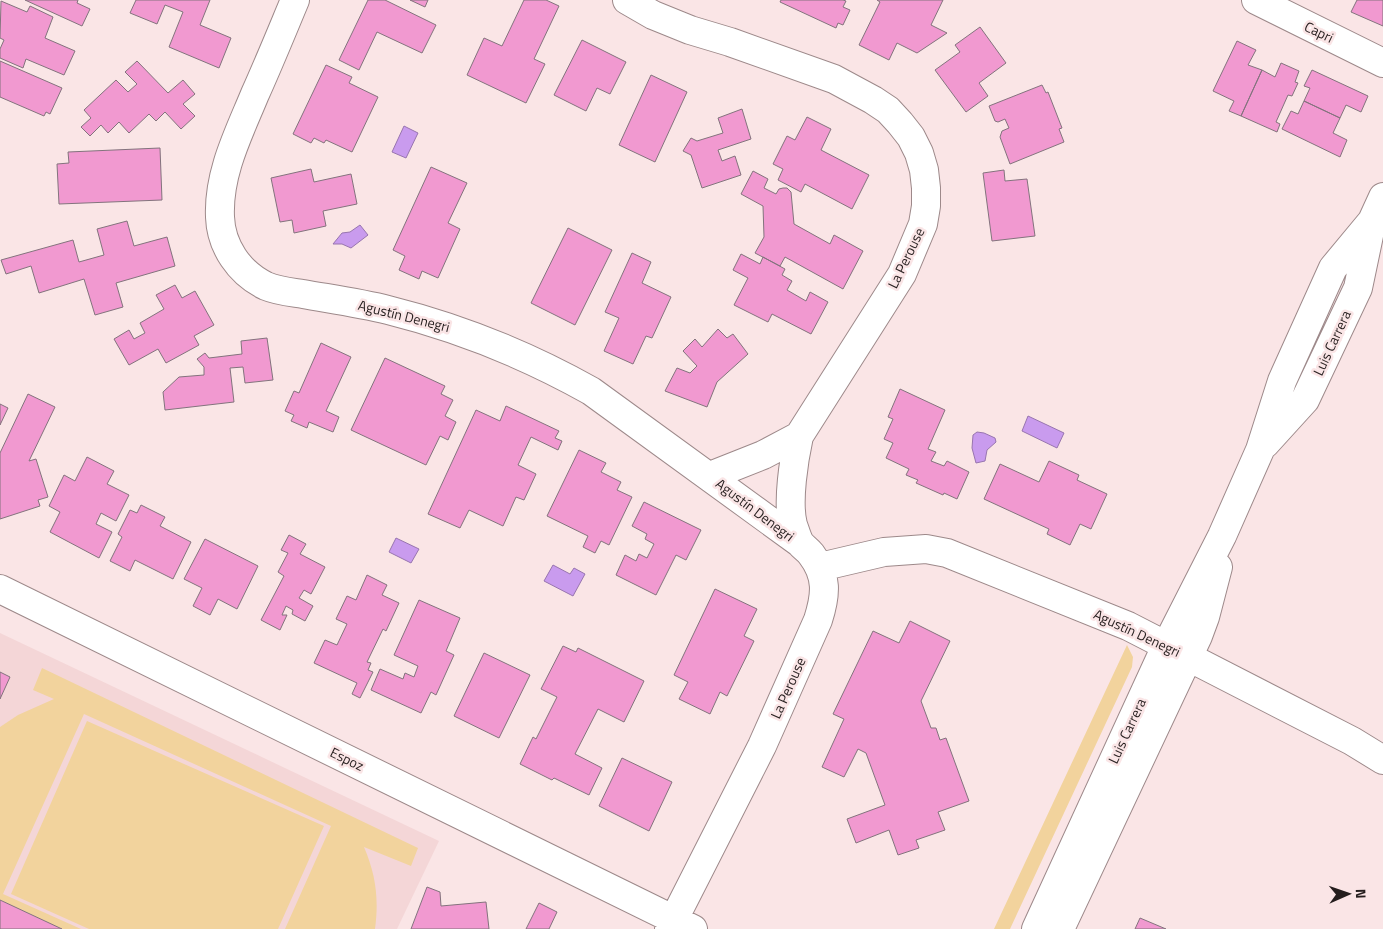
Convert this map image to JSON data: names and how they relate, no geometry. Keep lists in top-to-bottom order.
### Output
{
  "streets": {
    "street": [
      "Capri",
      "La Perouse",
      "Agustín Denegri",
      "Luis Carrera",
      "Espoz"
    ]
  },
  "crossings": [
    ["La Perouse", "Agustín Denegri"],
    ["La Perouse", "Espoz"],
    ["Agustín Denegri", "Luis Carrera"]
  ],
  "north": "right"
}
